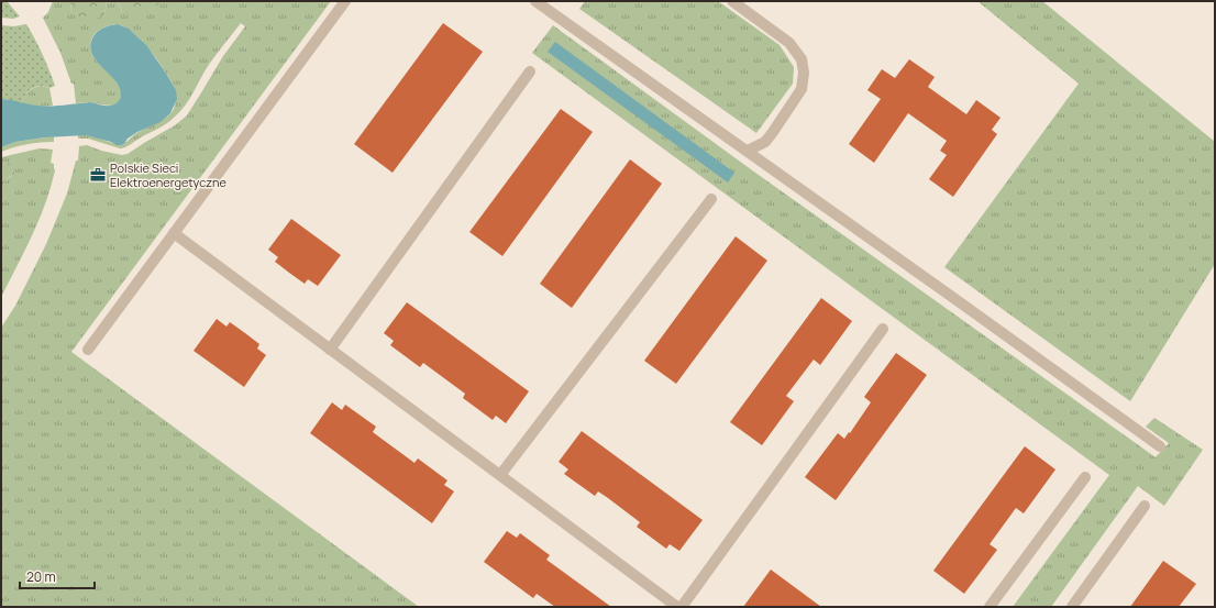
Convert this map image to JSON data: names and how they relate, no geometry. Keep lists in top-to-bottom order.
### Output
{
  "places": {
    "office": ["Polskie Sieci Elektroenergetyczne"]
  },
  "scale_bar": "20 m"
}
